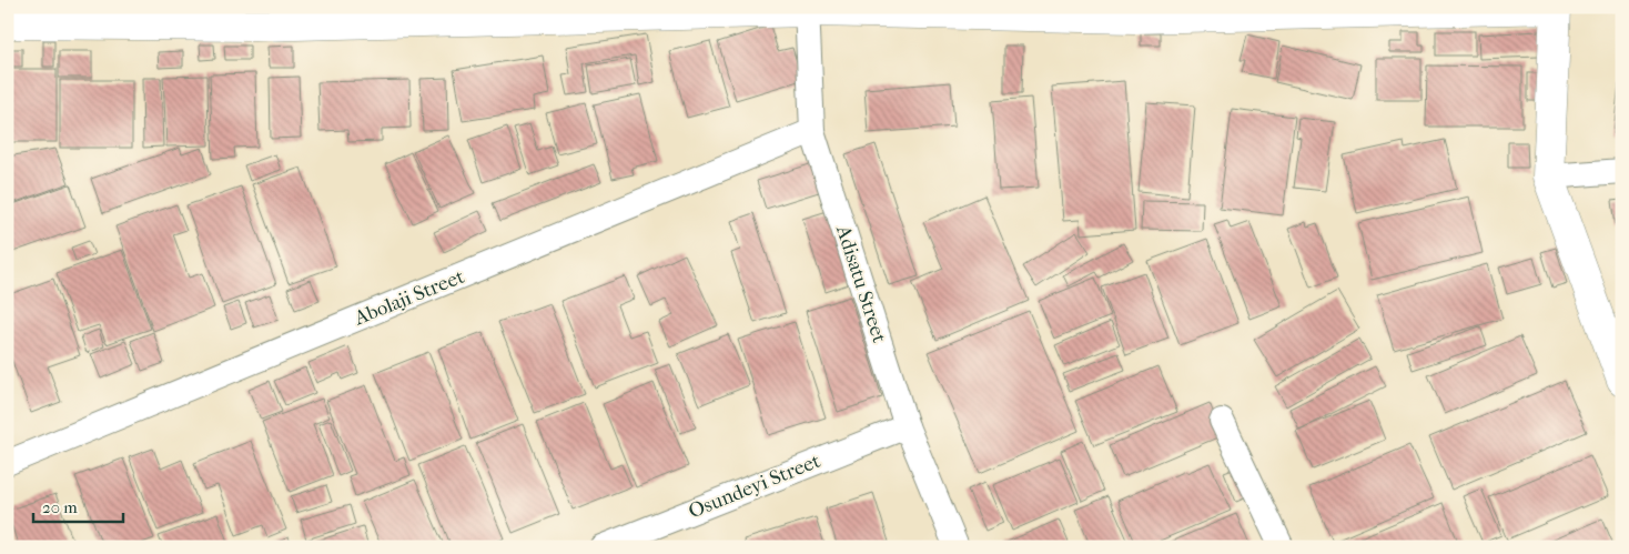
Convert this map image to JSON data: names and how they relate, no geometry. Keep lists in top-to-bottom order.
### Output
{
  "streets": {
    "street": ["Adisatu Street", "Abolaji Street", "Osundeyi Street"]
  },
  "crossings": [
    ["Adisatu Street", "Abolaji Street"],
    ["Adisatu Street", "Osundeyi Street"]
  ],
  "scale_bar": "20 m"
}
